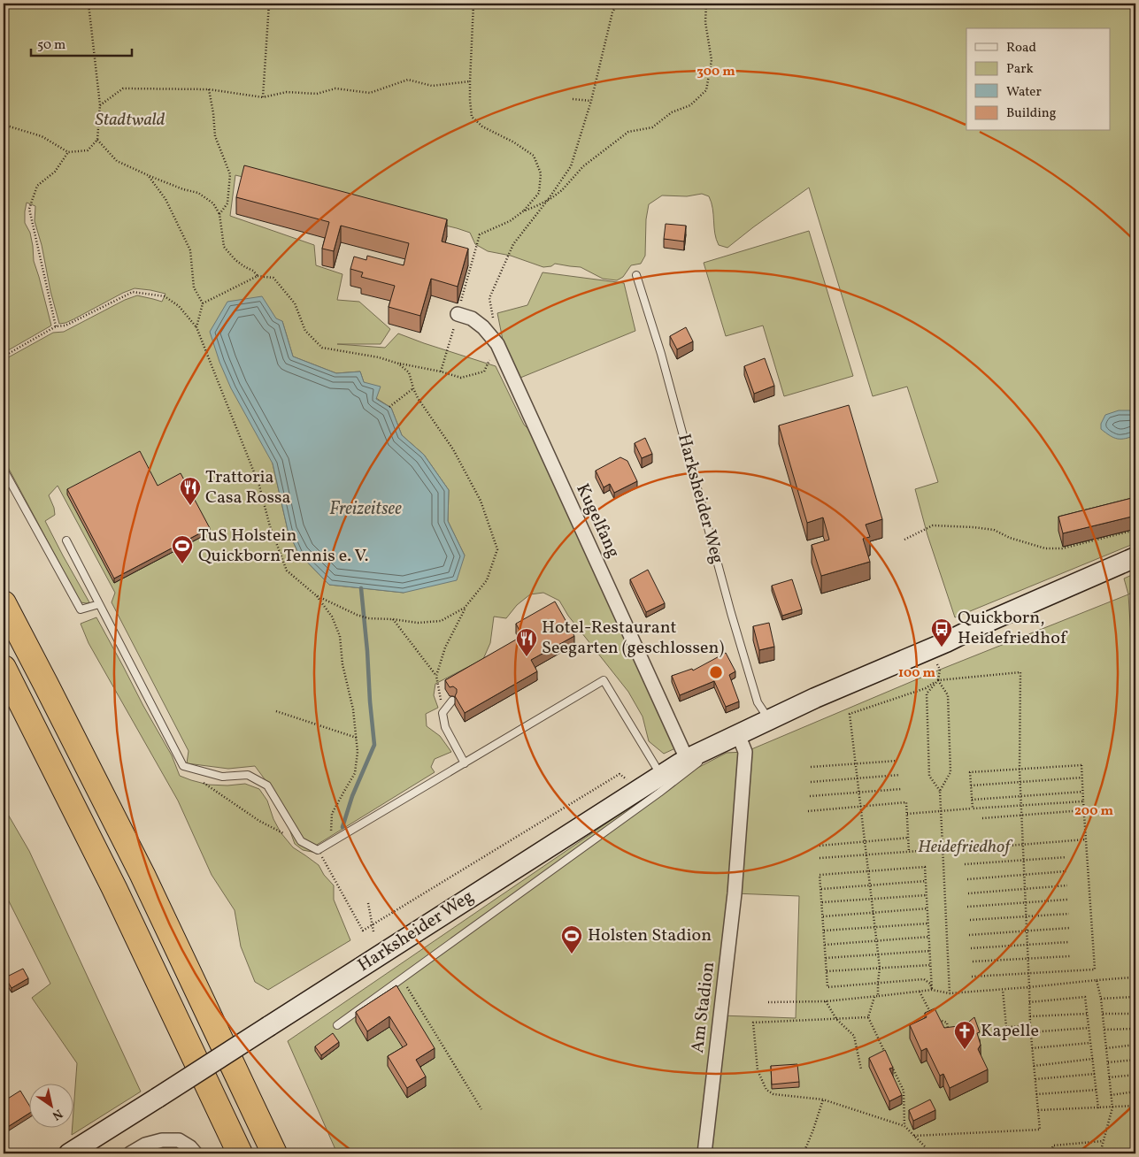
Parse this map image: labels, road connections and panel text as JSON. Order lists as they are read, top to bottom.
{
  "streets": {
    "main road": ["Harksheider Weg"],
    "street": ["Kugelfang", "Am Stadion"]
  },
  "crossings": [
    ["Harksheider Weg", "Kugelfang"],
    ["Harksheider Weg", "Am Stadion"]
  ],
  "water": ["Freizeitsee"],
  "parks": ["Stadtwald", "Heidefriedhof"],
  "places": {
    "restaurant": ["Trattoria Casa Rossa", "Hotel-Restaurant Seegarten (geschlossen)"],
    "sports": ["TuS Holstein Quickborn Tennis e. V.", "Holsten Stadion"],
    "bus stop": ["Quickborn, Heidefriedhof"],
    "church": ["Kapelle"]
  },
  "legend": [
    "Road",
    "Park",
    "Water",
    "Building"
  ],
  "scale_bar": "50 m",
  "north": "bottom right",
  "rings": ["300 m", "100 m", "200 m"]
}
